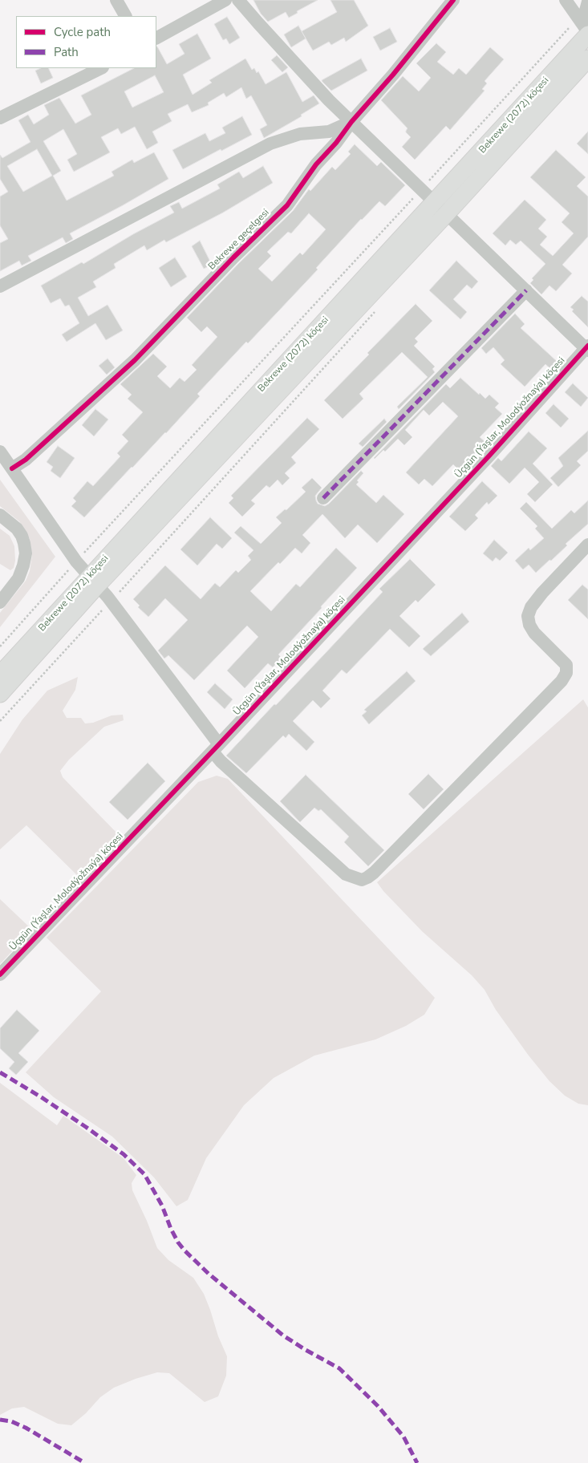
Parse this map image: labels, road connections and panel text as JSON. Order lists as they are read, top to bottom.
{
  "streets": {
    "main road": ["Bekrewe (2072) köçesi"],
    "street": ["Bekrewe geçelgesi", "Üçgün (Ýaşlar, Molodýožnaýa) köçesi"]
  },
  "legend": ["Cycle path", "Path"]
}
